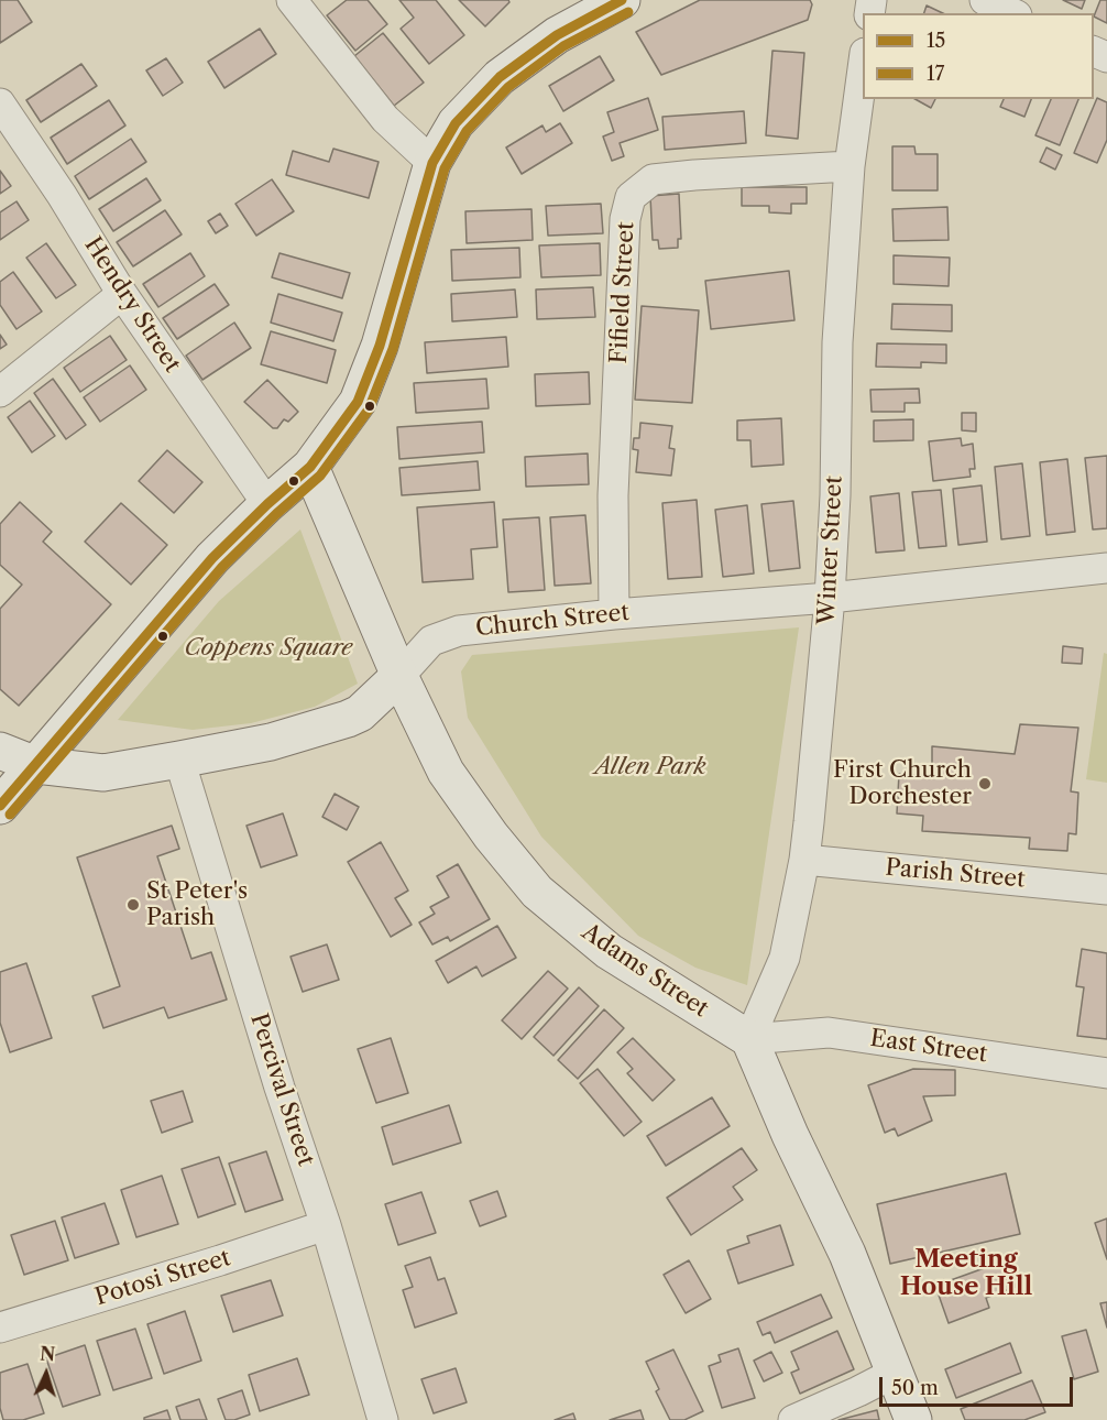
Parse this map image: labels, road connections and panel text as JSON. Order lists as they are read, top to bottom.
{
  "streets": {
    "main road": ["Church Street", "Adams Street"],
    "street": [
      "Fifield Street",
      "Hendry Street",
      "Winter Street",
      "Parish Street",
      "East Street",
      "Percival Street",
      "Potosi Street"
    ]
  },
  "crossings": [
    ["Fifield Street", "Winter Street"],
    ["Fifield Street", "Church Street"],
    ["Winter Street", "Church Street"],
    ["Winter Street", "Parish Street"],
    ["Winter Street", "Adams Street"],
    ["Winter Street", "East Street"],
    ["Church Street", "Adams Street"],
    ["Church Street", "Percival Street"],
    ["Adams Street", "East Street"],
    ["Percival Street", "Potosi Street"]
  ],
  "districts": ["Meeting House Hill"],
  "parks": ["Coppens Square", "Allen Park"],
  "places": ["First Church Dorchester", "St Peter's Parish"],
  "lines": ["transit line 15", "transit line 17"],
  "legend": ["15", "17"],
  "scale_bar": "50 m",
  "north": "top"
}
